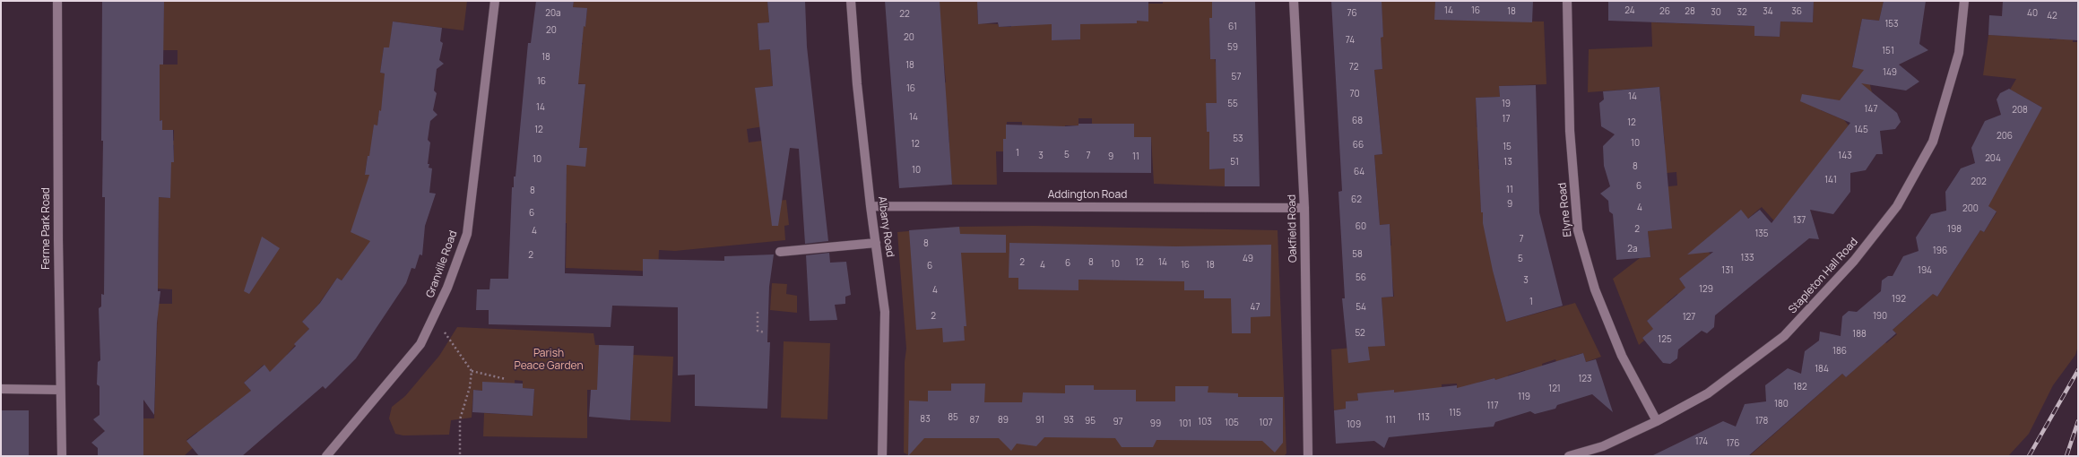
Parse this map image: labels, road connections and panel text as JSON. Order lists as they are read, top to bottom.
{
  "streets": {
    "street": [
      "Addington Road",
      "Elyne Road",
      "Albany Road",
      "Ferme Park Road",
      "Oakfield Road",
      "Granville Road",
      "Stapleton Hall Road"
    ]
  },
  "crossings": [
    ["Addington Road", "Albany Road"],
    ["Addington Road", "Oakfield Road"],
    ["Elyne Road", "Stapleton Hall Road"]
  ],
  "parks": ["Parish Peace Garden"],
  "house_numbers": [
    "14",
    "16",
    "24",
    "18",
    "26",
    "28",
    "34",
    "36",
    "30",
    "32",
    "20a",
    "76",
    "40",
    "22",
    "42",
    "153",
    "61",
    "20",
    "20",
    "74",
    "59",
    "151",
    "18",
    "18",
    "72",
    "149",
    "57",
    "16",
    "16",
    "70",
    "14",
    "55",
    "19",
    "14",
    "147",
    "208",
    "14",
    "17",
    "68",
    "12",
    "12",
    "145",
    "206",
    "53",
    "10",
    "12",
    "66",
    "15",
    "1",
    "5",
    "3",
    "7",
    "143",
    "9",
    "11",
    "204",
    "10",
    "51",
    "13",
    "8",
    "10",
    "64",
    "141",
    "202",
    "6",
    "11",
    "8",
    "62",
    "9",
    "4",
    "200",
    "6",
    "137",
    "60",
    "2",
    "198",
    "4",
    "135",
    "7",
    "8",
    "2a",
    "196",
    "58",
    "2",
    "133",
    "49",
    "5",
    "2",
    "8",
    "12",
    "14",
    "6",
    "10",
    "4",
    "16",
    "18",
    "6",
    "131",
    "194",
    "56",
    "3",
    "129",
    "4",
    "192",
    "1",
    "47",
    "54",
    "2",
    "190",
    "127",
    "52",
    "188",
    "125",
    "186",
    "184",
    "123",
    "182",
    "121",
    "119",
    "180",
    "117",
    "115",
    "85",
    "113",
    "83",
    "87",
    "89",
    "91",
    "93",
    "111",
    "95",
    "178",
    "97",
    "103",
    "105",
    "107",
    "99",
    "101",
    "109",
    "174",
    "176"
  ]
}
